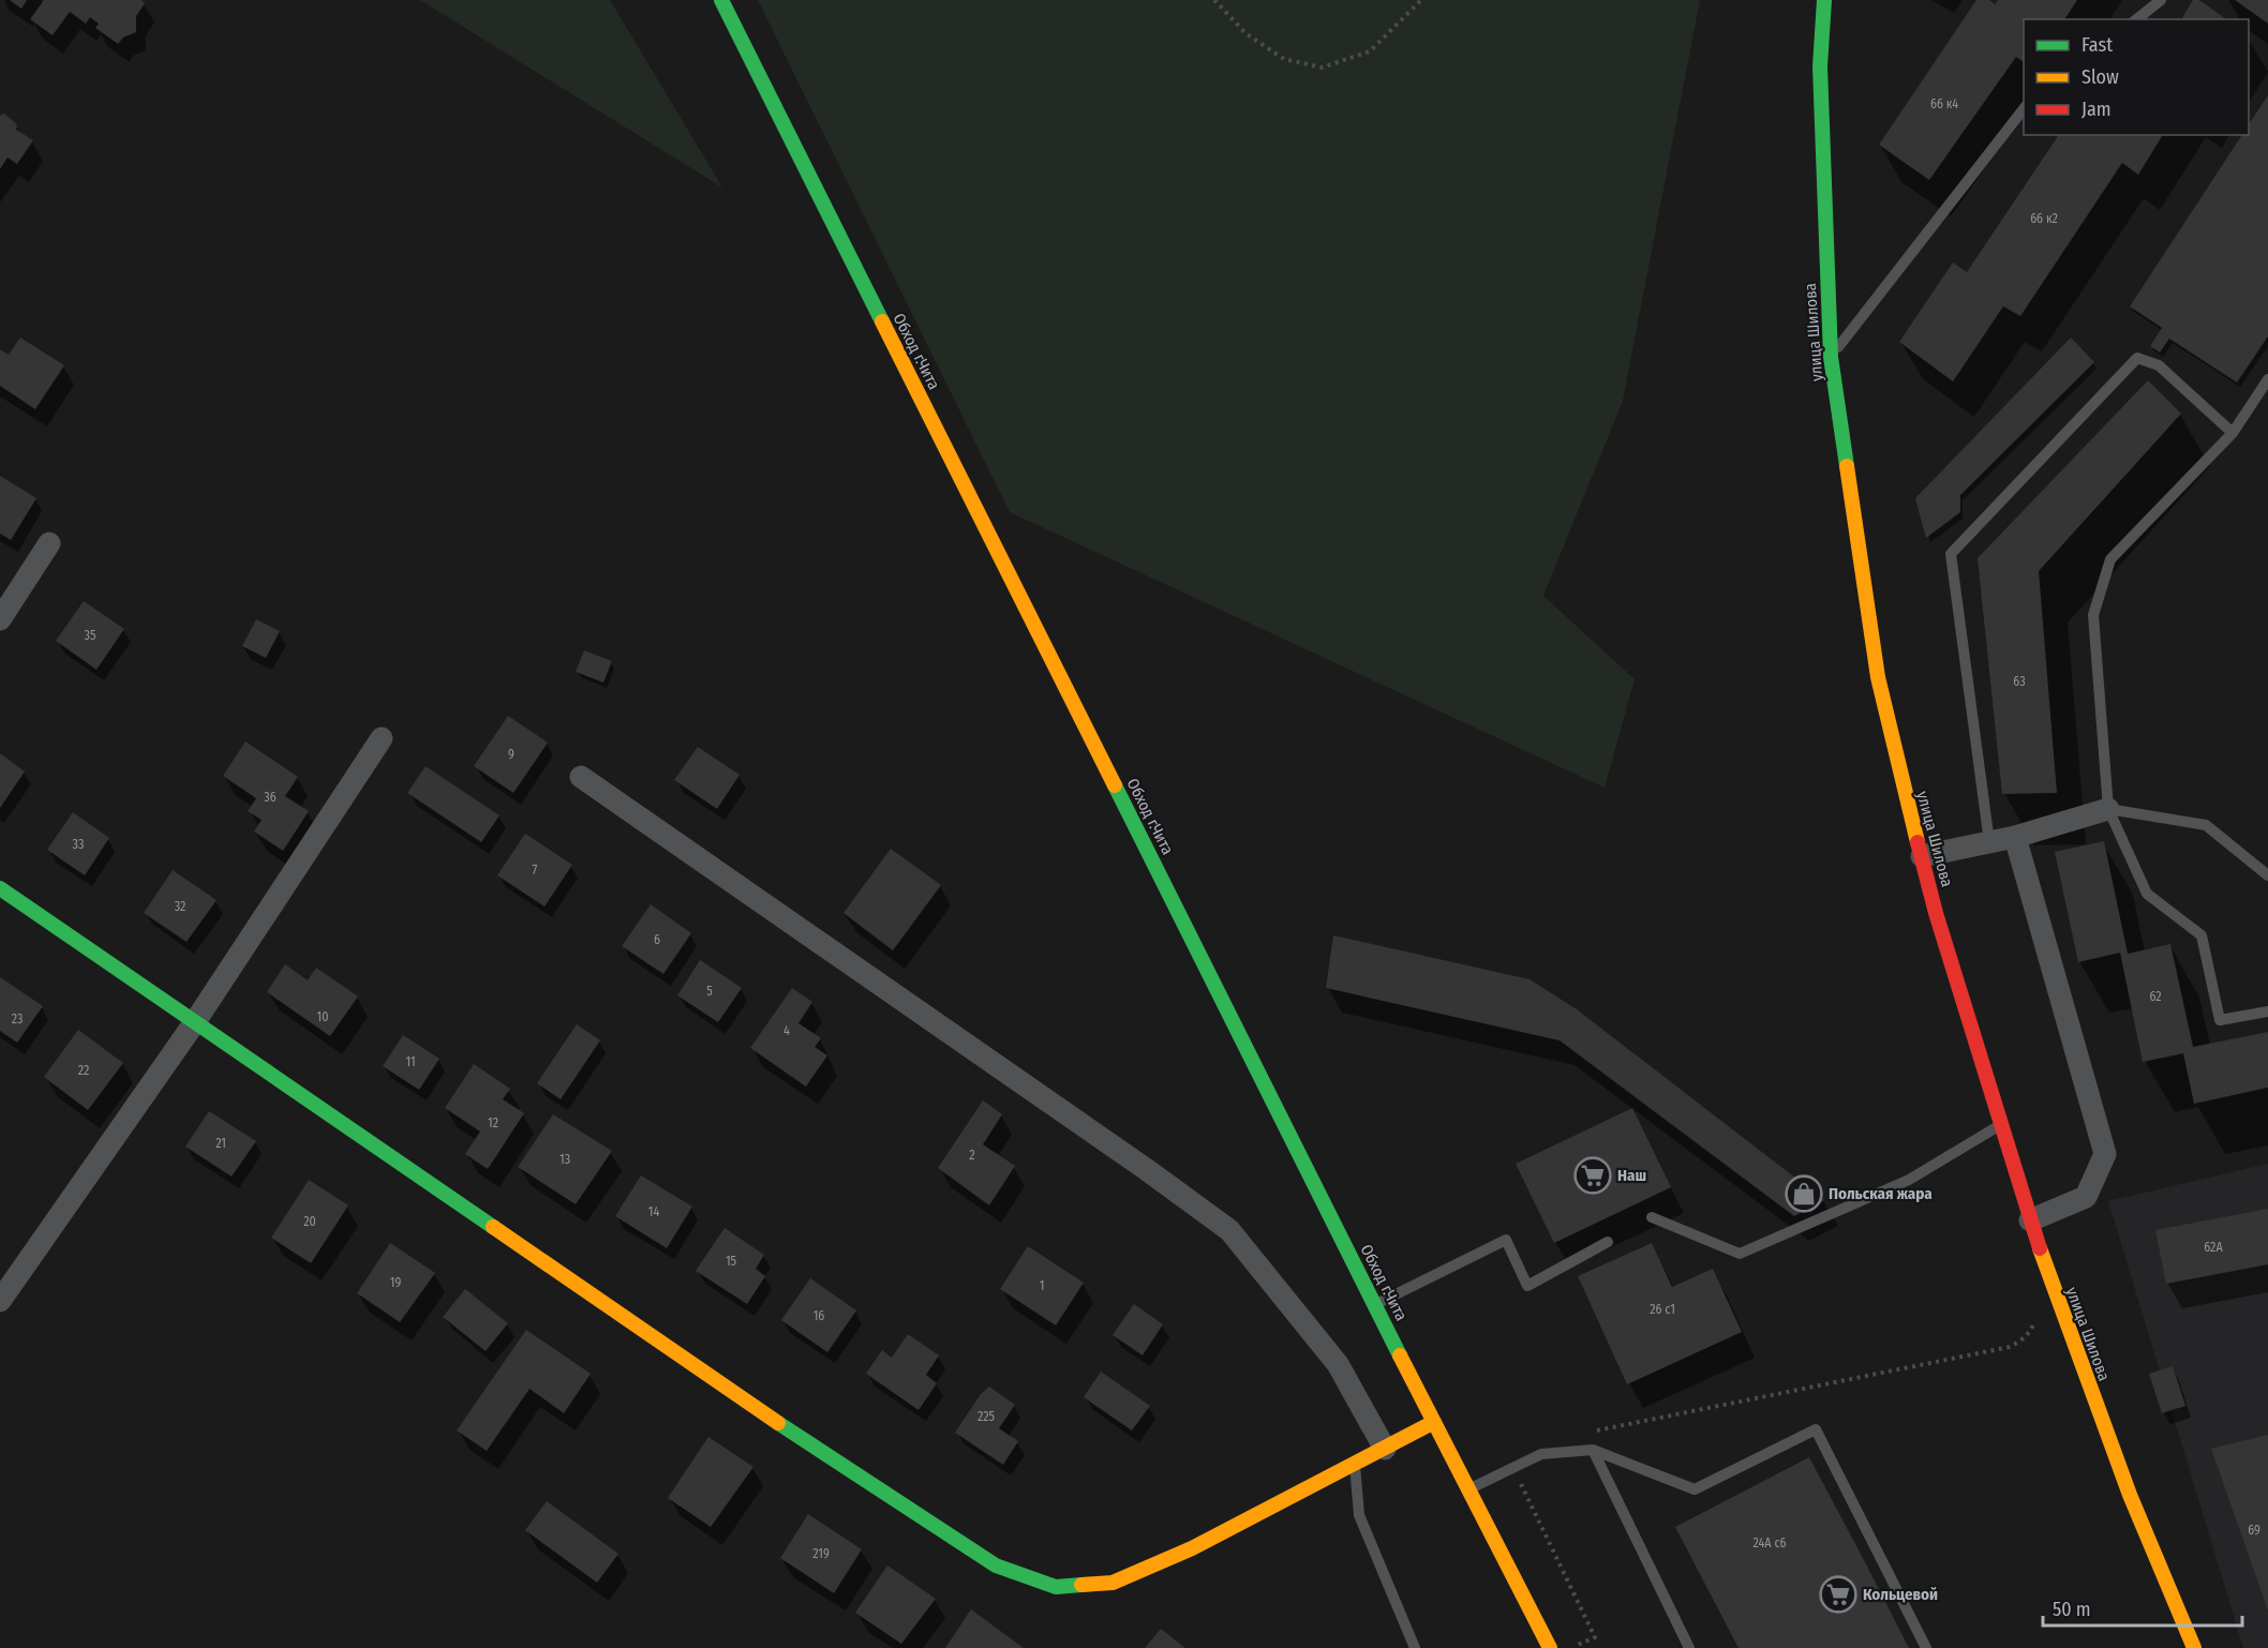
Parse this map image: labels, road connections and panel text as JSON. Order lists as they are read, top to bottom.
{
  "streets": {
    "main road": ["улица Шилова", "Обход г.Чита"]
  },
  "places": {
    "supermarket": ["Наш", "Кольцевой"],
    "shop": ["Польская жара"]
  },
  "house_numbers": [
    "66 к4",
    "66 к2",
    "35",
    "63",
    "9",
    "36",
    "33",
    "7",
    "32",
    "6",
    "5",
    "62",
    "10",
    "23",
    "4",
    "11",
    "22",
    "12",
    "21",
    "2",
    "13",
    "14",
    "20",
    "62А",
    "15",
    "19",
    "1",
    "26 с1",
    "16",
    "225",
    "69",
    "24А с6",
    "219"
  ],
  "legend": ["Fast", "Slow", "Jam"],
  "scale_bar": "50 m"
}
